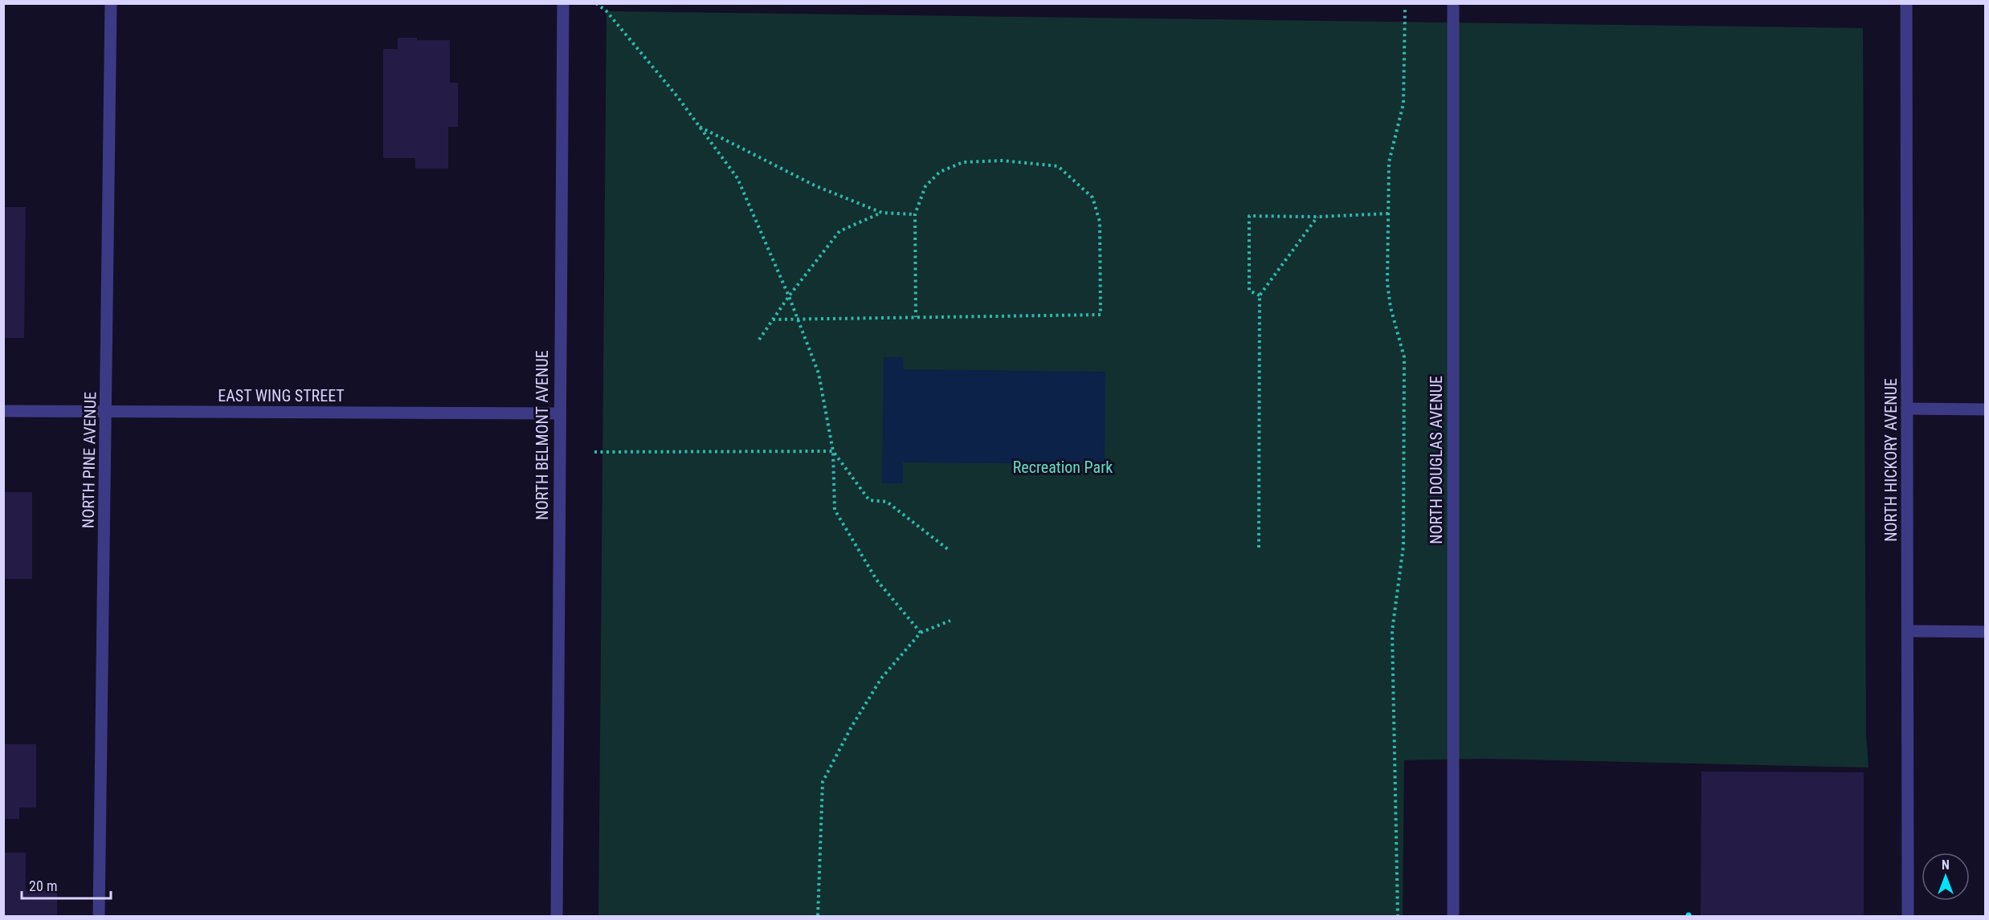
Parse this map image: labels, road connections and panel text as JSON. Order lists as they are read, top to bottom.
{
  "streets": {
    "street": [
      "EAST WING STREET",
      "NORTH BELMONT AVENUE",
      "NORTH PINE AVENUE",
      "NORTH DOUGLAS AVENUE",
      "NORTH HICKORY AVENUE"
    ]
  },
  "crossings": [
    ["EAST WING STREET", "NORTH BELMONT AVENUE"],
    ["EAST WING STREET", "NORTH PINE AVENUE"]
  ],
  "parks": ["Recreation Park"],
  "scale_bar": "20 m",
  "north": "top"
}
